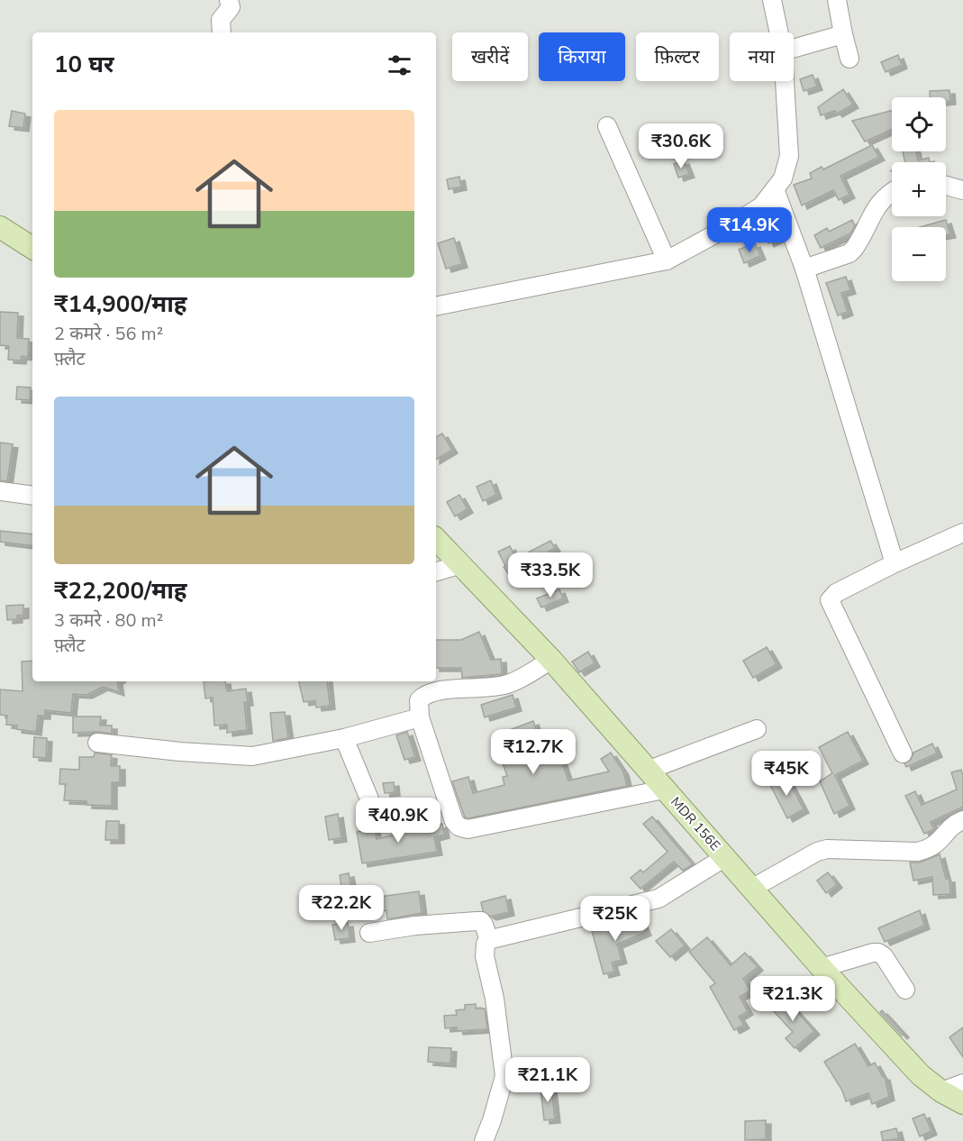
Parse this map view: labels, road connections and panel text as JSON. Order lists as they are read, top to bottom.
{
  "streets": {
    "main road": ["MDR 156E"]
  },
  "page": {
    "chip": [
      "खरीदें",
      "किराया",
      "फ़िल्टर",
      "नया"
    ],
    "heading": "10 घर",
    "map_buttons": ["+", "−"],
    "list": [
      {
        "name": "₹14,900/माह",
        "note": "2 कमरे · 56 m² · फ़्लैट"
      },
      {
        "name": "₹22,200/माह",
        "note": "3 कमरे · 80 m² · फ़्लैट"
      }
    ],
    "price": [
      "₹30.6K",
      "₹14.9K",
      "₹33.5K",
      "₹12.7K",
      "₹45K",
      "₹40.9K",
      "₹22.2K",
      "₹25K",
      "₹21.3K",
      "₹21.1K"
    ]
  }
}
